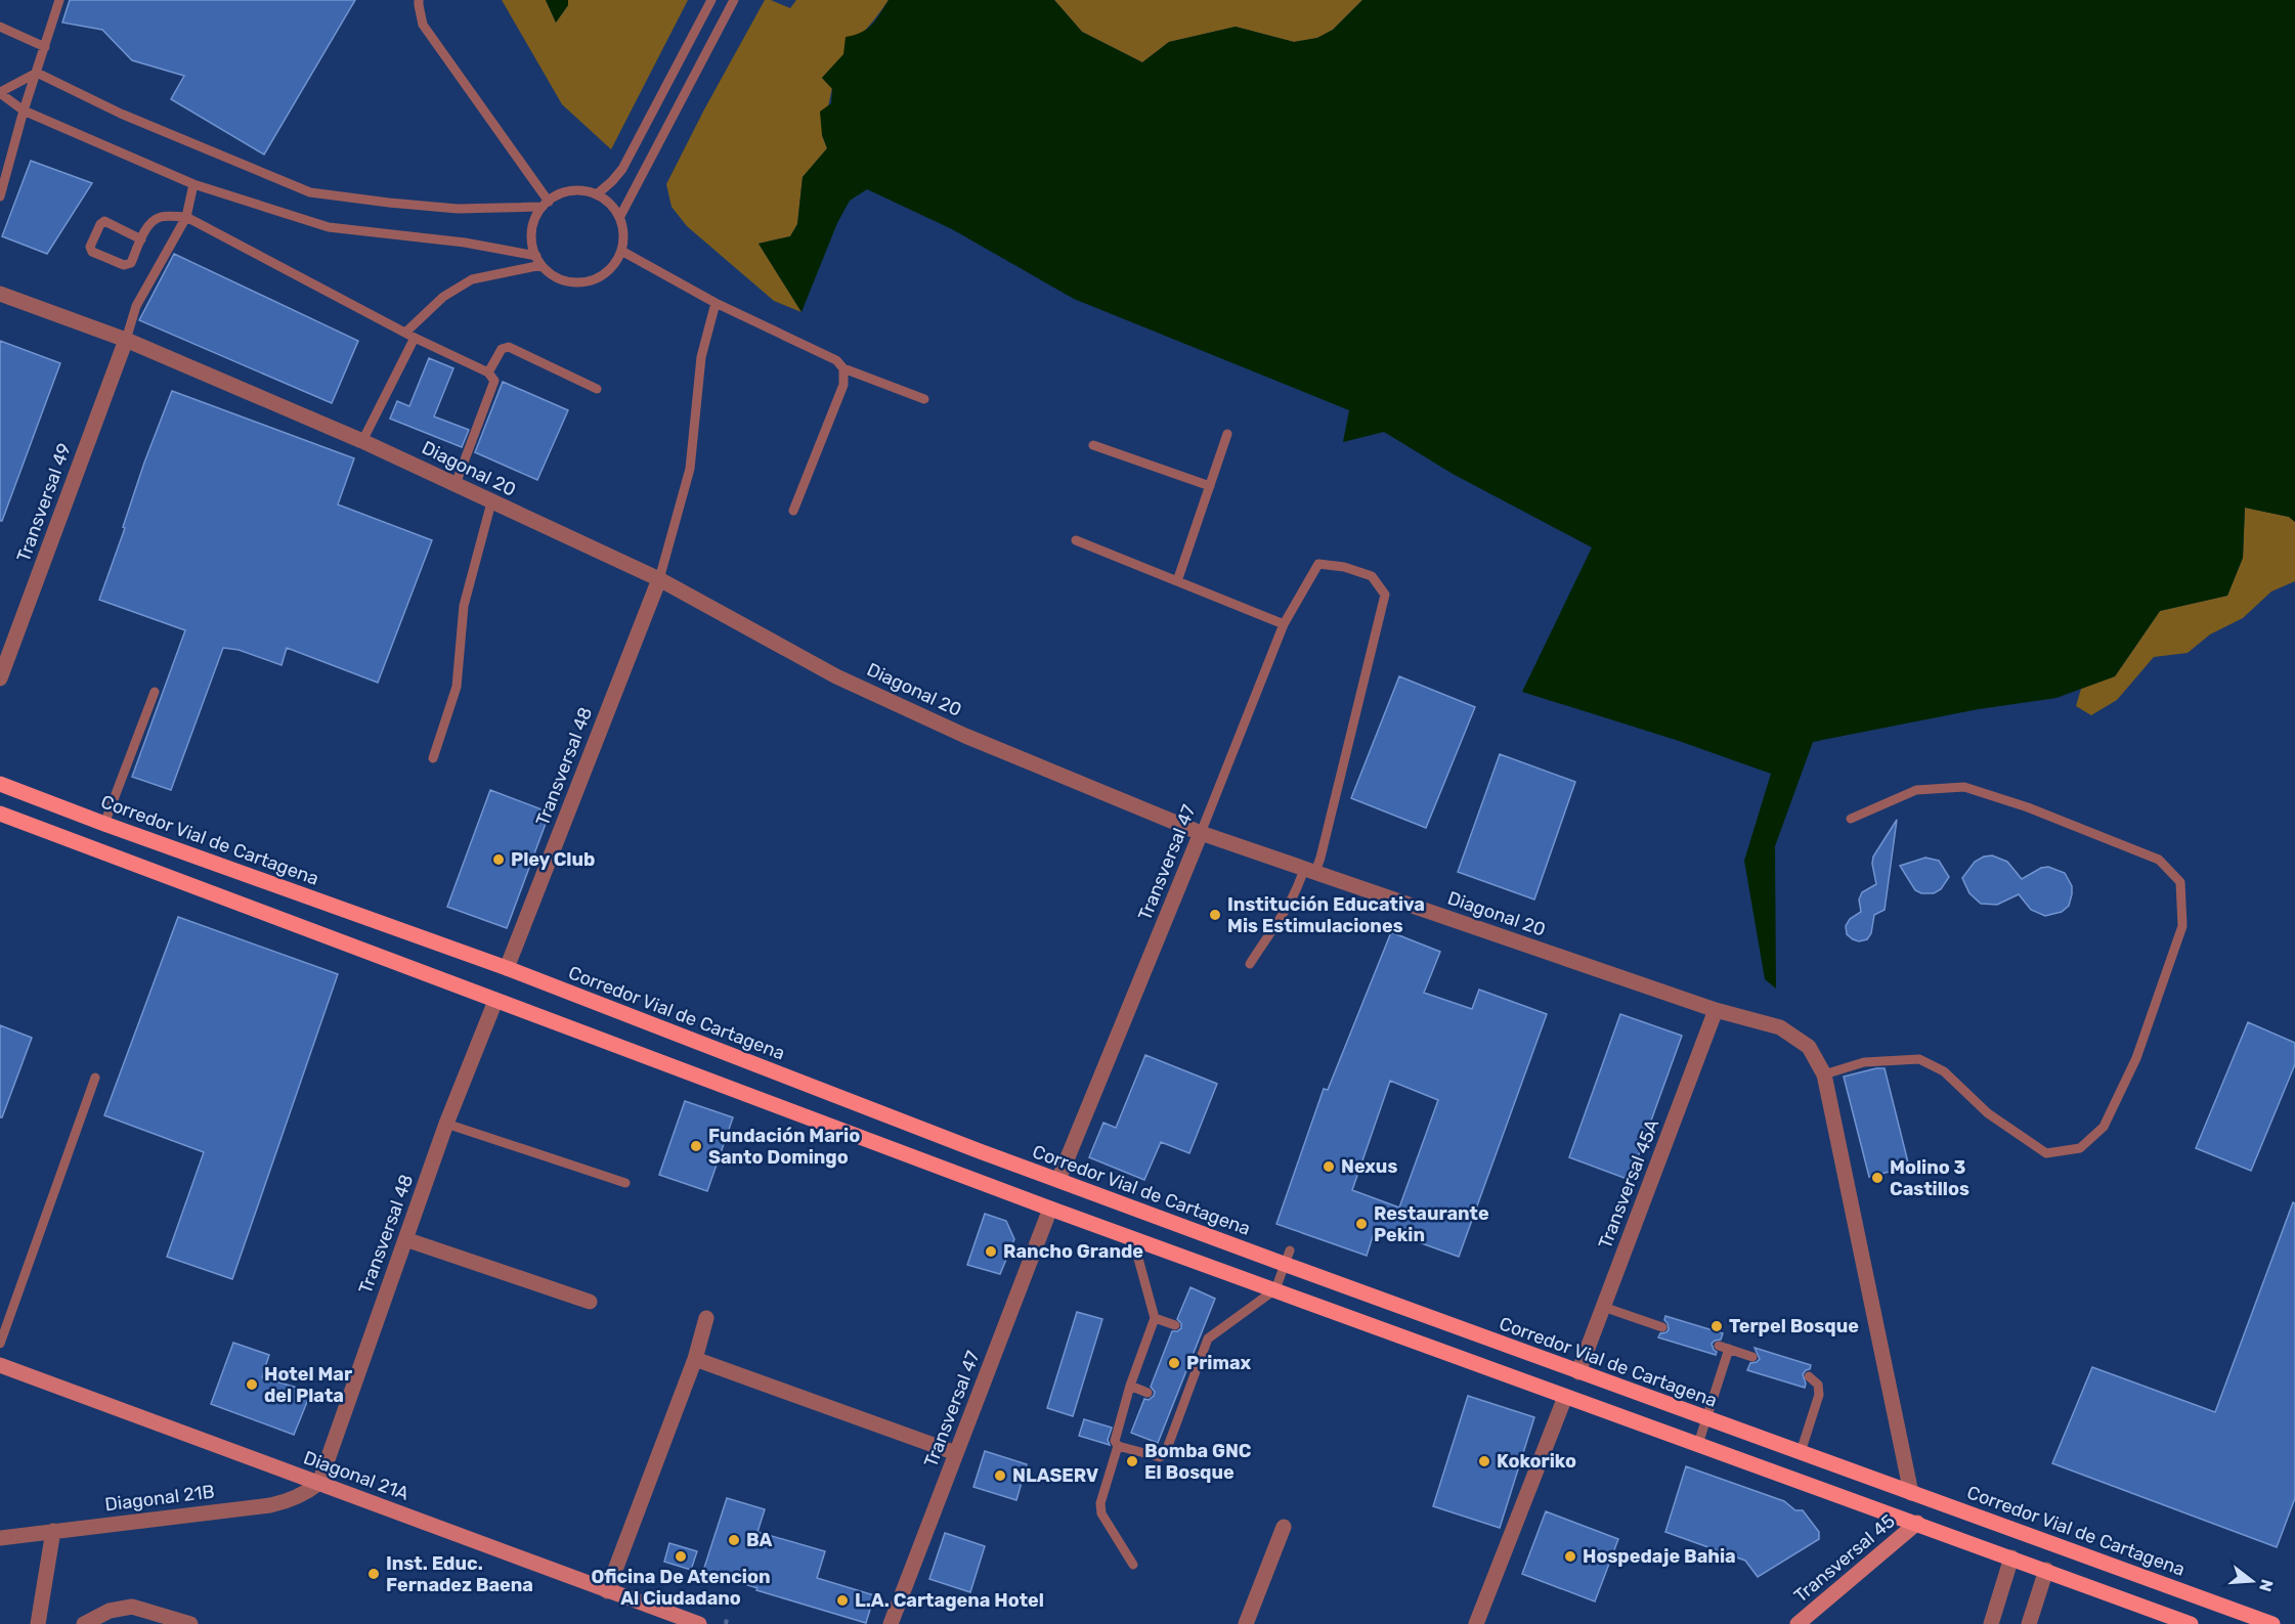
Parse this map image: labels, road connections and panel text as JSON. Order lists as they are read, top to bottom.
{
  "streets": {
    "main road": ["Corredor Vial de Cartagena"],
    "street": [
      "Diagonal 20",
      "Transversal 49",
      "Transversal 48",
      "Transversal 47",
      "Transversal 45A",
      "Diagonal 21A",
      "Diagonal 21B",
      "Transversal 45"
    ]
  },
  "crossings": [
    ["Diagonal 20", "Transversal 49"],
    ["Diagonal 20", "Transversal 48"],
    ["Diagonal 20", "Corredor Vial de Cartagena"],
    ["Diagonal 20", "Transversal 47"],
    ["Diagonal 20", "Transversal 45A"],
    ["Transversal 48", "Corredor Vial de Cartagena"],
    ["Transversal 48", "Diagonal 21A"],
    ["Transversal 48", "Diagonal 21B"],
    ["Corredor Vial de Cartagena", "Transversal 47"],
    ["Corredor Vial de Cartagena", "Transversal 45A"],
    ["Diagonal 21A", "Diagonal 21B"]
  ],
  "places": [
    "Pley Club",
    "Institución Educativa Mis Estimulaciones",
    "Fundación Mario Santo Domingo",
    "Nexus",
    "Molino 3 Castillos",
    "Restaurante Pekin",
    "Rancho Grande",
    "Terpel Bosque",
    "Primax",
    "Hotel Mar del Plata",
    "Bomba GNC El Bosque",
    "Kokoriko",
    "NLASERV",
    "BA",
    "Oficina De Atencion Al Ciudadano",
    "Hospedaje Bahia",
    "Inst. Educ. Fernadez Baena",
    "L.A. Cartagena Hotel"
  ],
  "north": "right"
}
